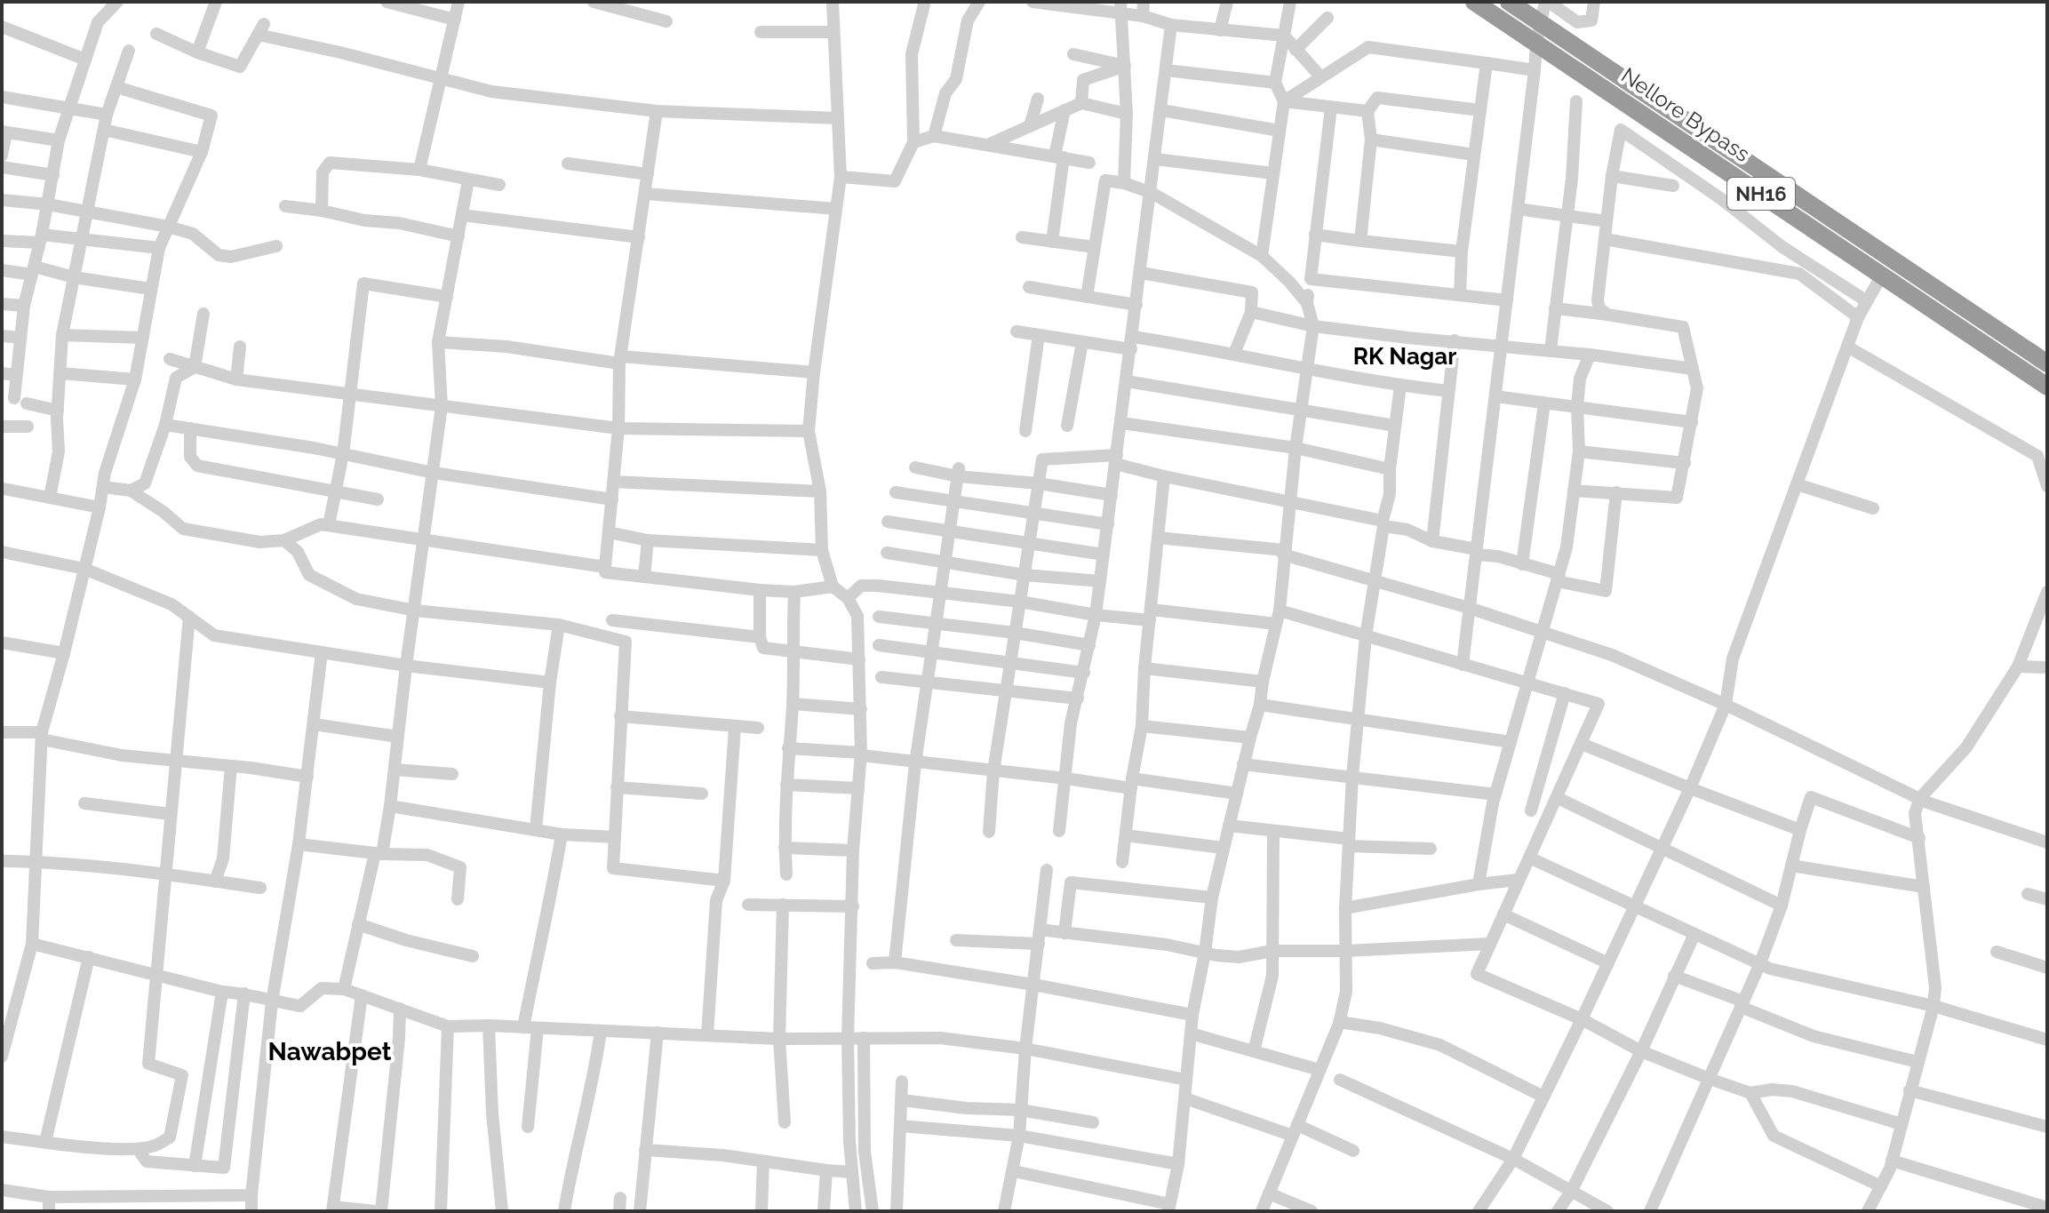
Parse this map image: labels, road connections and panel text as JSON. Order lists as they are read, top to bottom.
{
  "streets": {
    "highway": ["Nellore Bypass", "NH16"]
  },
  "districts": ["RK Nagar", "Nawabpet"]
}
